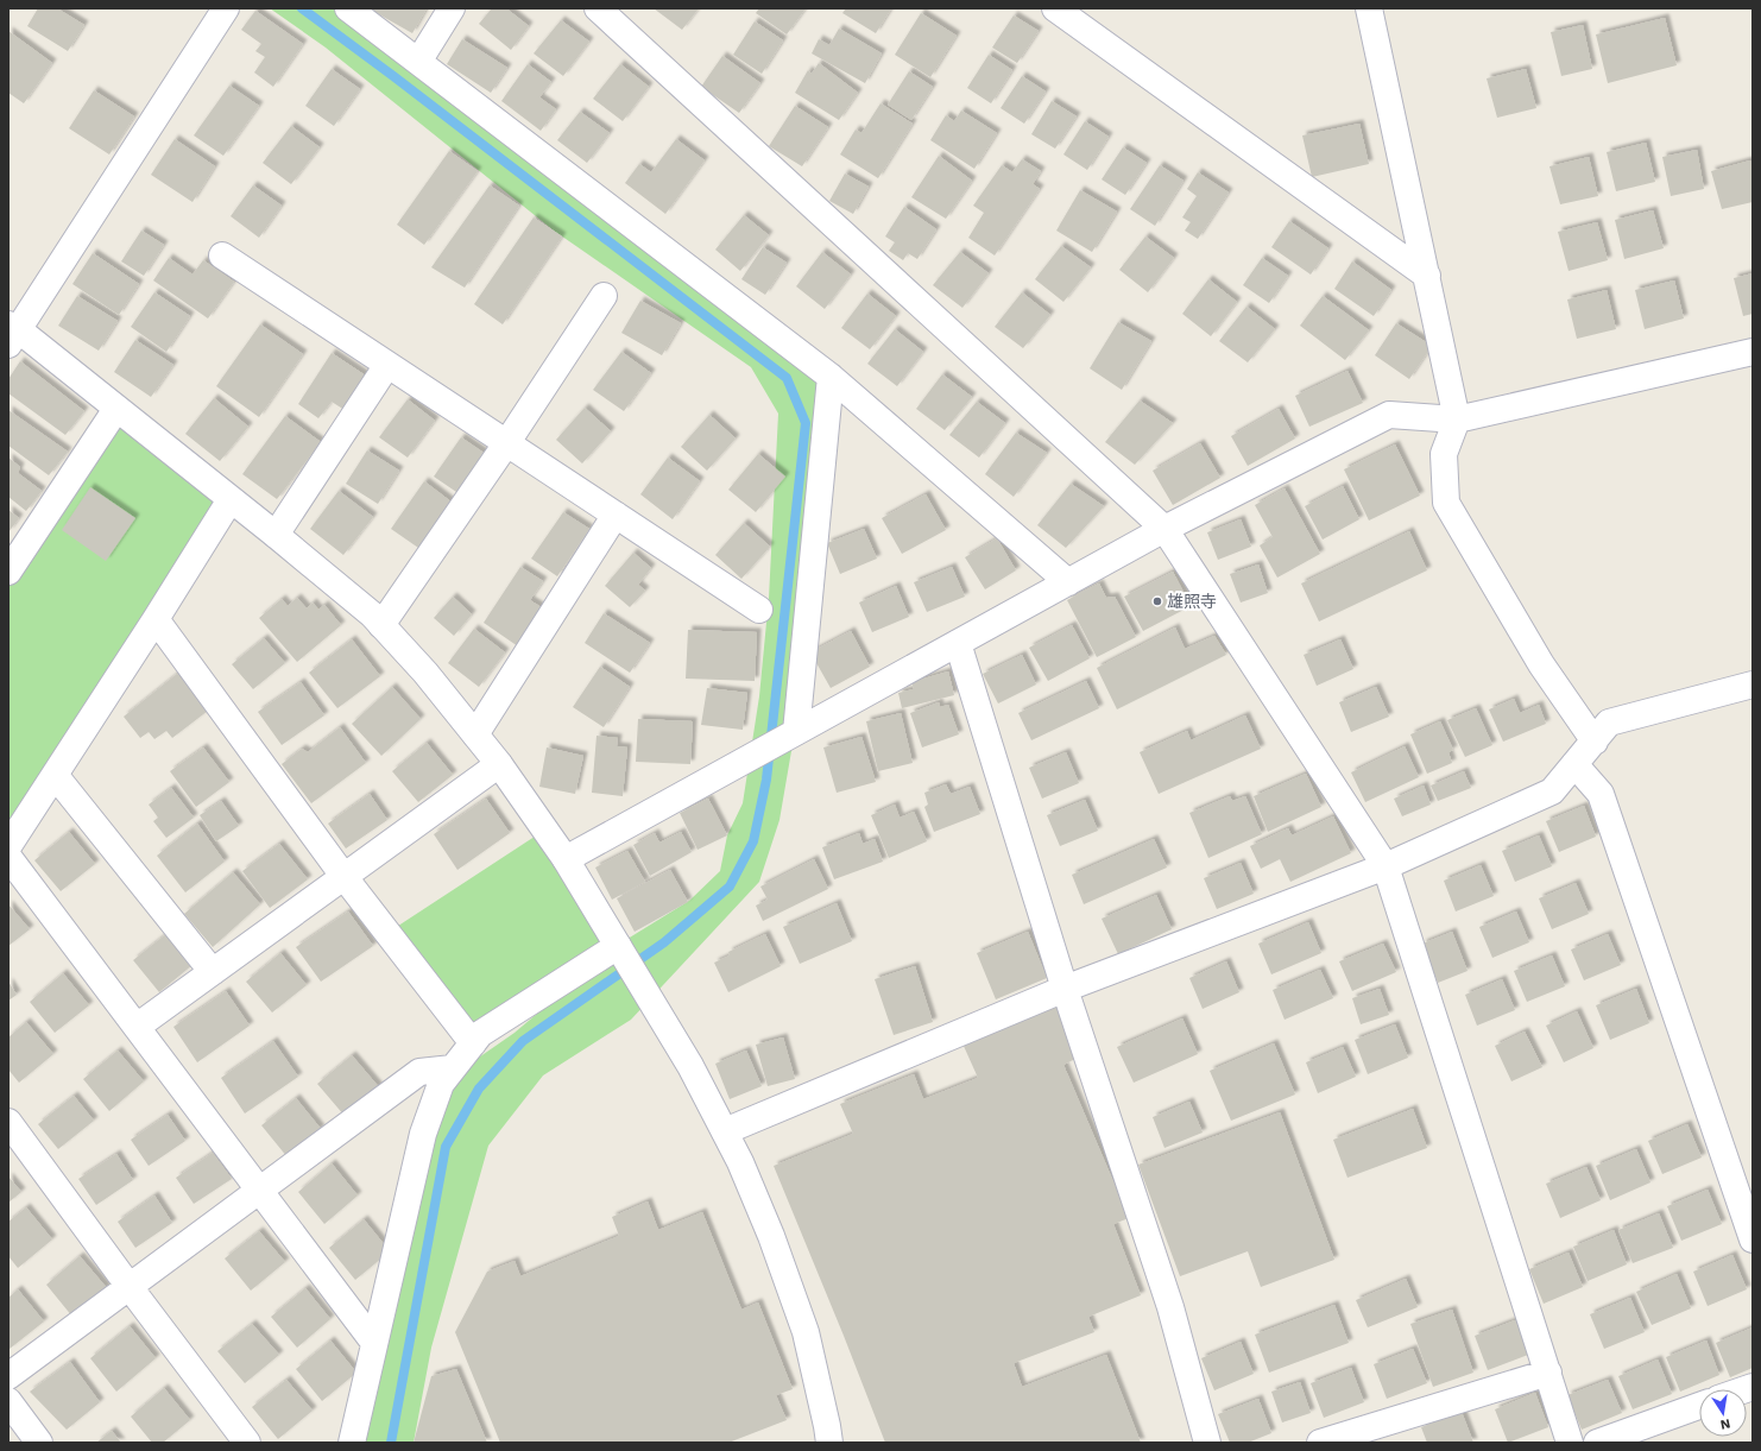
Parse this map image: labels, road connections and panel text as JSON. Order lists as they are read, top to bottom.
{
  "places": ["雄照寺"],
  "north": "bottom"
}
